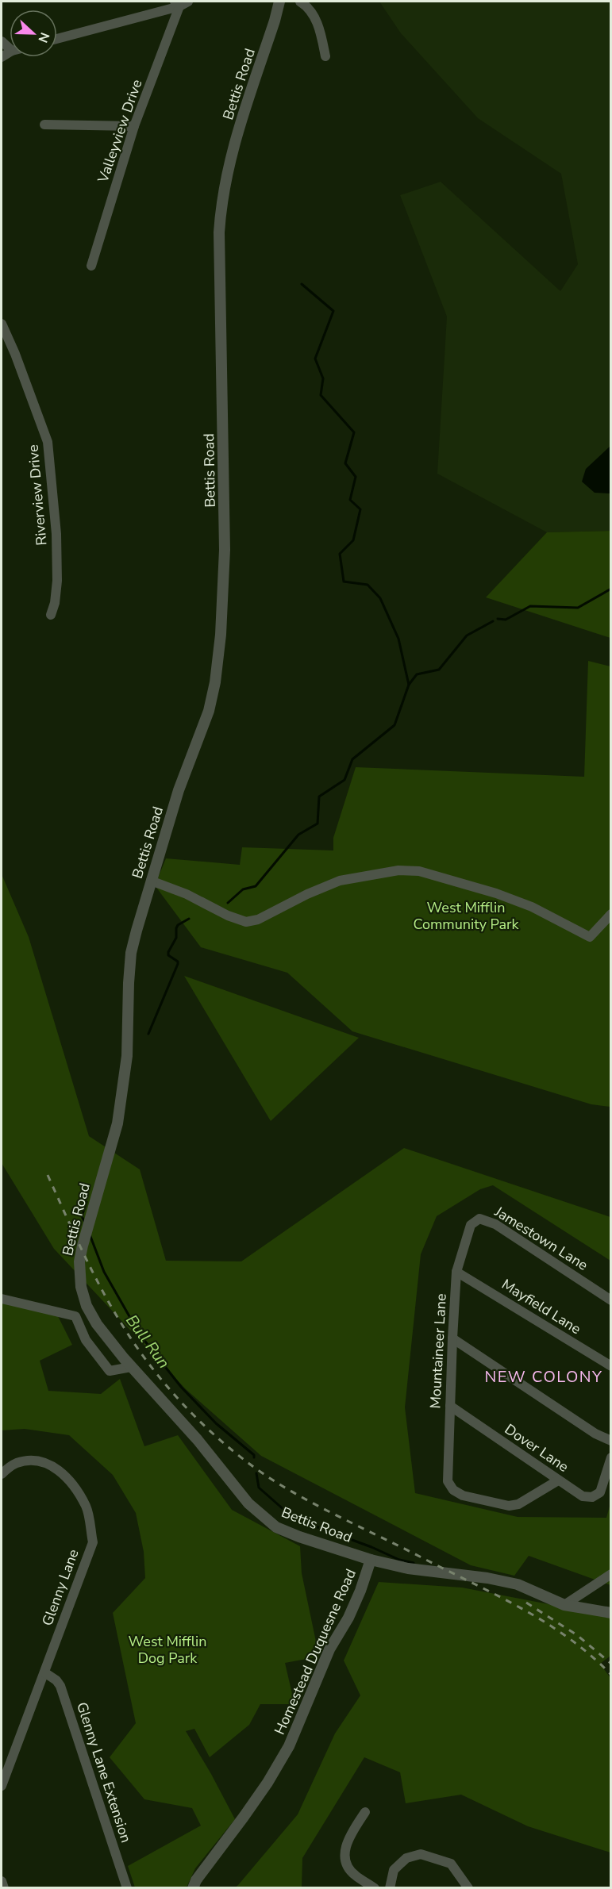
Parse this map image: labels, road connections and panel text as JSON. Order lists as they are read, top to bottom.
{
  "streets": {
    "street": [
      "Bettis Road",
      "Valleyview Drive",
      "Riverview Drive",
      "Jamestown Lane",
      "Mayfield Lane",
      "Mountaineer Lane",
      "Dover Lane",
      "Glenny Lane",
      "Homestead Duquesne Road",
      "Glenny Lane Extension"
    ]
  },
  "crossings": [
    ["Bettis Road", "Homestead Duquesne Road"],
    ["Jamestown Lane", "Mountaineer Lane"],
    ["Mayfield Lane", "Mountaineer Lane"],
    ["Mountaineer Lane", "Dover Lane"],
    ["Glenny Lane", "Glenny Lane Extension"]
  ],
  "districts": ["NEW COLONY"],
  "water": ["Bull Run"],
  "parks": ["West Mifflin Community Park", "West Mifflin Dog Park"],
  "north": "right"
}
